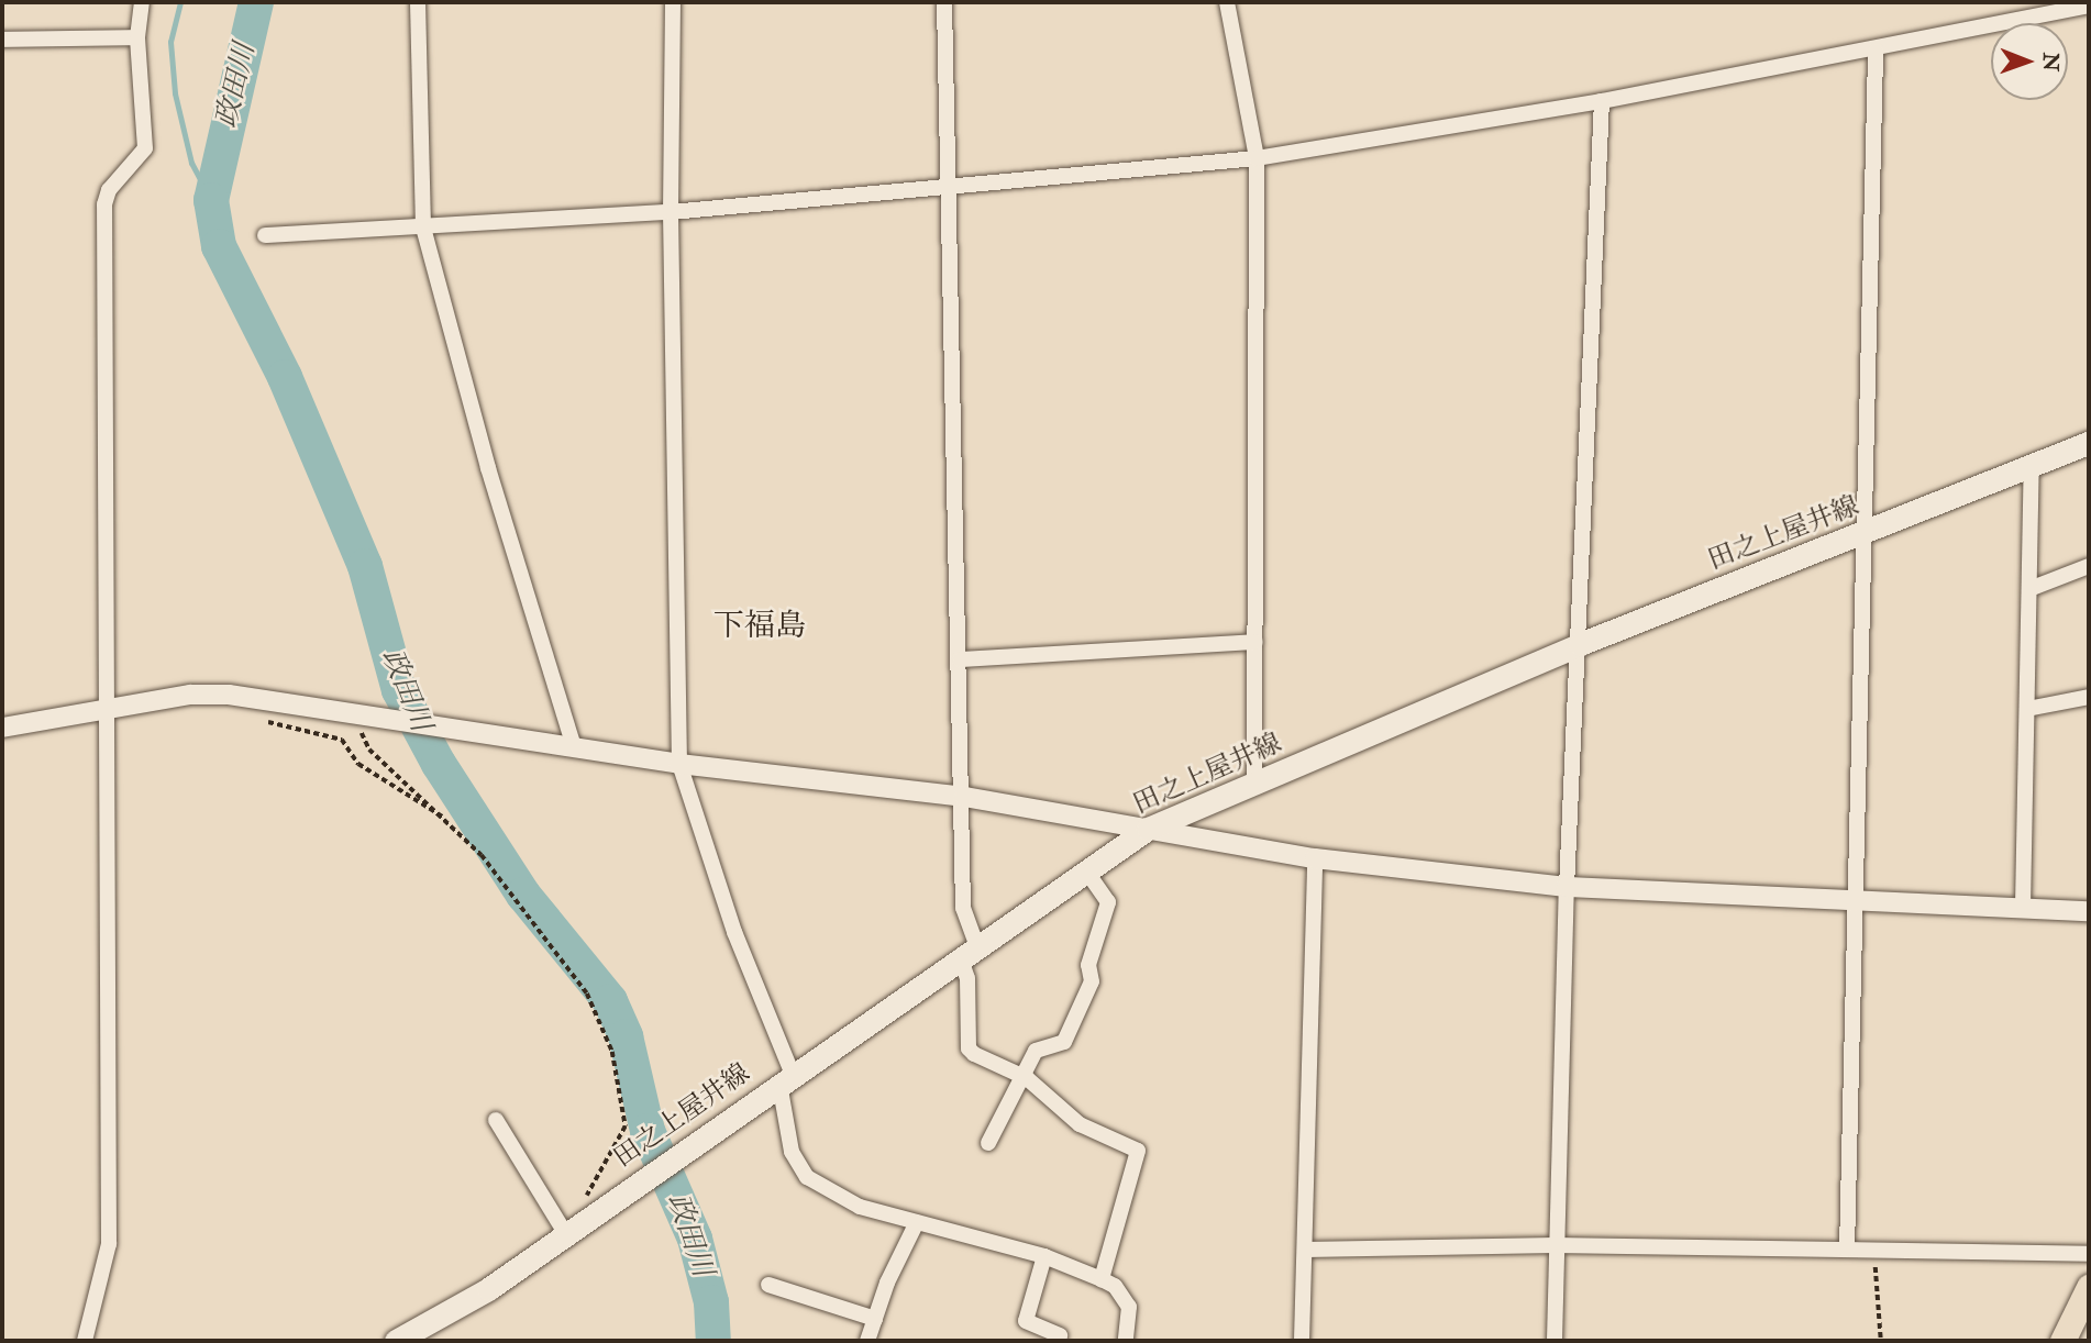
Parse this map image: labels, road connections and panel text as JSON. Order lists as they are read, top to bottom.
{
  "streets": {
    "main road": ["田之上屋井線"]
  },
  "districts": ["下福島"],
  "water": ["政田川"],
  "north": "right"
}
